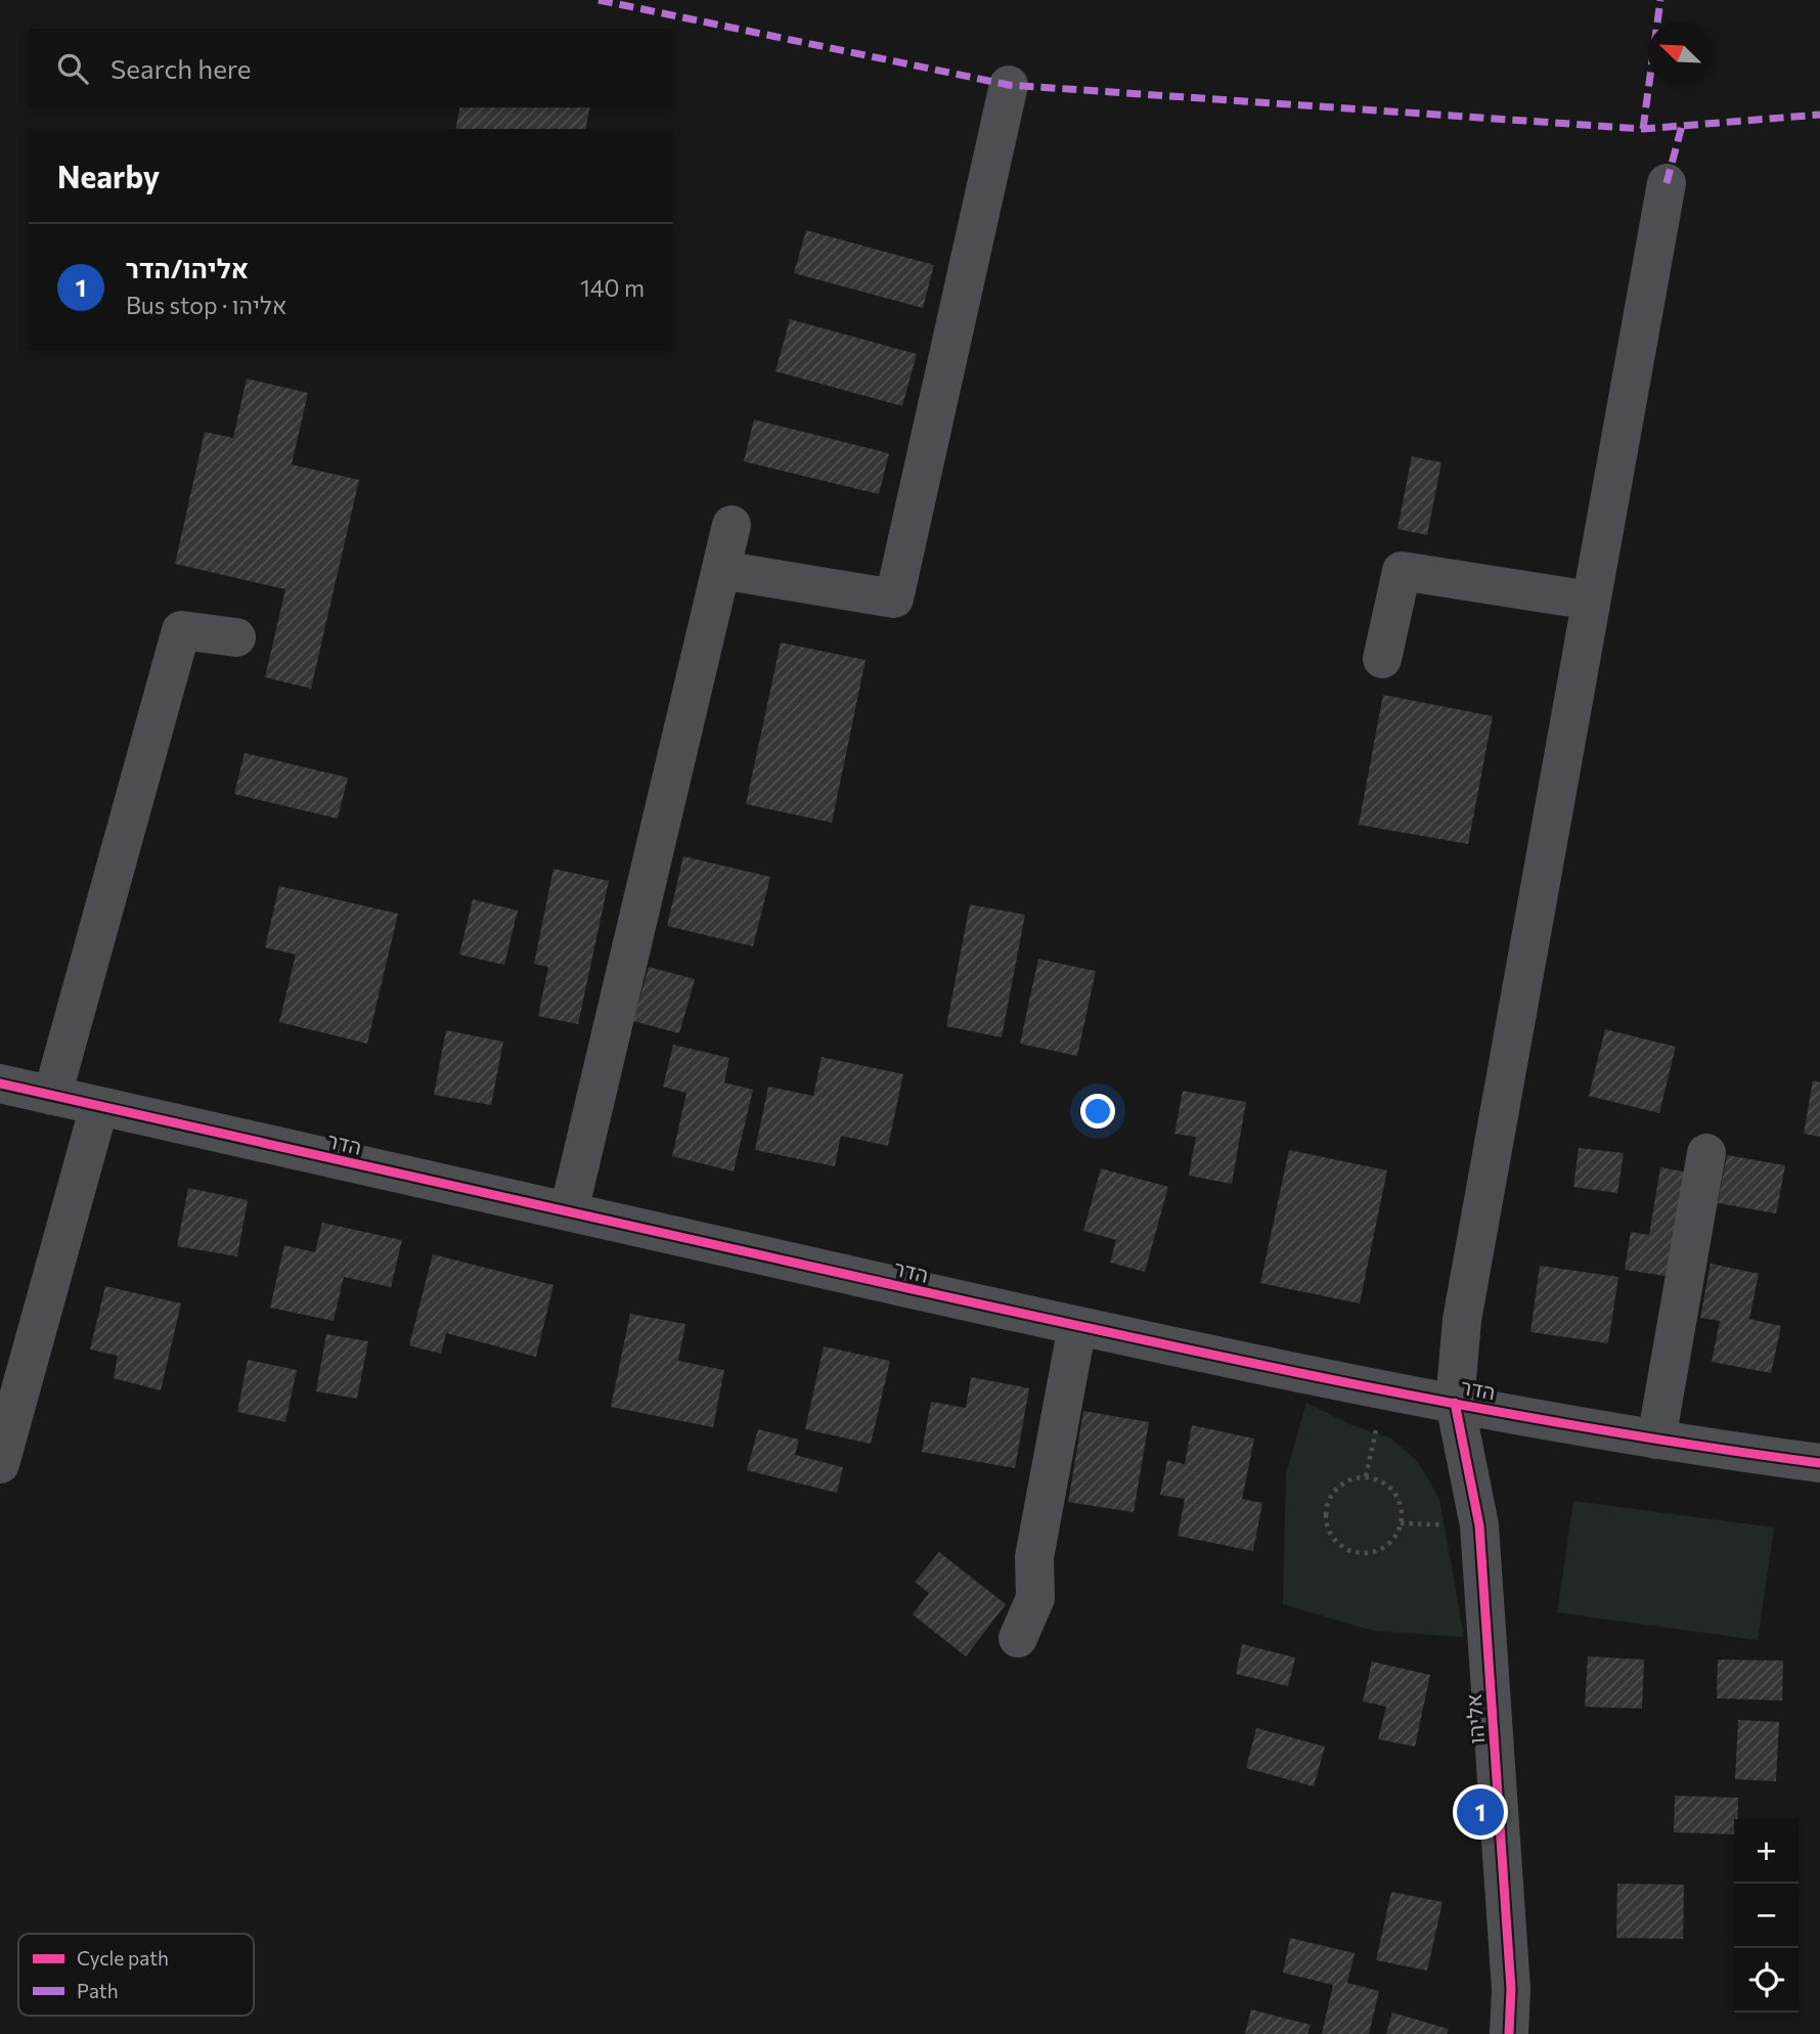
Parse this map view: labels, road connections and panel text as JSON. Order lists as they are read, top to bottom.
{
  "streets": {
    "street": ["הדר", "אליהו"]
  },
  "crossings": [
    ["הדר", "אליהו"]
  ],
  "legend": ["Cycle path", "Path"],
  "north": "top left",
  "page": {
    "search": "Search here",
    "heading": "Nearby",
    "list": [
      {
        "mark": "1",
        "name": "אליהו/הדר",
        "note": "Bus stop · אליהו",
        "value": "140 m"
      }
    ],
    "pins": "1",
    "map_buttons": ["+", "−"]
  }
}
